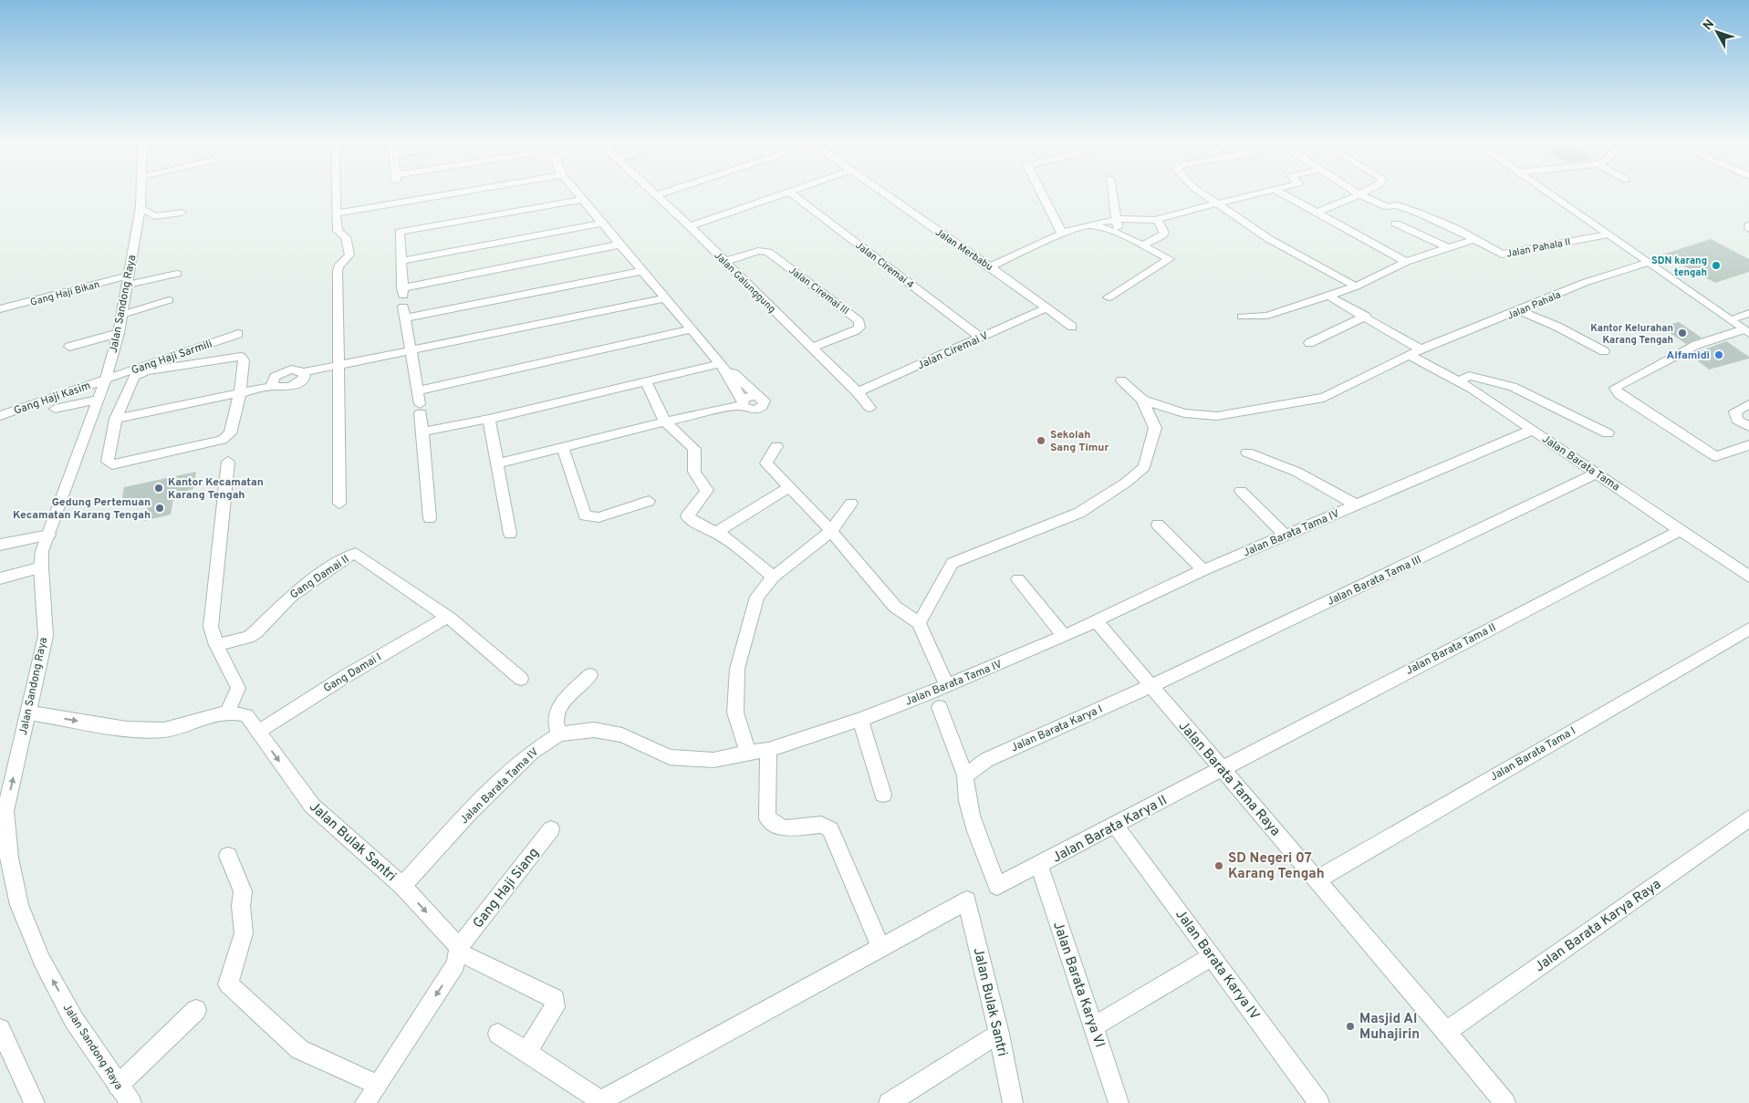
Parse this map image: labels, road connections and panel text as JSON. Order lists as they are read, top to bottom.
{
  "streets": {
    "street": [
      "Jalan Pahala II",
      "Jalan Merbabu",
      "Jalan Ciremai 4",
      "Jalan Galunggung",
      "Jalan Ciremai III",
      "Gang Haji Bikan",
      "Jalan Sandong Raya",
      "Jalan Pahala",
      "Jalan Ciremai V",
      "Gang Haji Sarmili",
      "Gang Haji Kasim",
      "Jalan Barata Tama",
      "Jalan Barata Tama IV",
      "Gang Damai II",
      "Jalan Barata Tama III",
      "Jalan Barata Tama II",
      "Gang Damai I",
      "Jalan Barata Karya I",
      "Jalan Barata Tama I",
      "Jalan Barata Tama Raya",
      "Jalan Barata Karya II",
      "Jalan Bulak Santri",
      "Gang Haji Siang",
      "Jalan Barata Karya Raya",
      "Jalan Barata Karya IV",
      "Jalan Barata Karya VI"
    ]
  },
  "crossings": [
    ["Jalan Merbabu", "Jalan Ciremai V"],
    ["Jalan Ciremai 4", "Jalan Ciremai V"],
    ["Jalan Galunggung", "Jalan Ciremai III"],
    ["Jalan Galunggung", "Jalan Ciremai V"],
    ["Gang Haji Bikan", "Jalan Sandong Raya"],
    ["Jalan Sandong Raya", "Gang Haji Sarmili"],
    ["Jalan Sandong Raya", "Gang Haji Kasim"],
    ["Jalan Pahala", "Jalan Barata Tama"],
    ["Gang Haji Sarmili", "Gang Haji Kasim"],
    ["Jalan Barata Tama", "Jalan Barata Tama IV"],
    ["Jalan Barata Tama", "Jalan Barata Tama III"],
    ["Jalan Barata Tama", "Jalan Barata Tama II"],
    ["Jalan Barata Tama IV", "Jalan Barata Tama Raya"],
    ["Jalan Barata Tama IV", "Jalan Bulak Santri"],
    ["Gang Damai II", "Gang Damai I"],
    ["Jalan Barata Tama III", "Jalan Barata Karya I"],
    ["Jalan Barata Tama III", "Jalan Barata Tama Raya"],
    ["Jalan Barata Tama II", "Jalan Barata Tama Raya"],
    ["Jalan Barata Tama II", "Jalan Barata Karya II"],
    ["Gang Damai I", "Jalan Bulak Santri"],
    ["Jalan Barata Karya I", "Jalan Barata Tama Raya"],
    ["Jalan Barata Karya I", "Jalan Barata Karya II"],
    ["Jalan Barata Tama I", "Jalan Barata Tama Raya"],
    ["Jalan Barata Tama Raya", "Jalan Barata Karya II"],
    ["Jalan Barata Tama Raya", "Jalan Barata Karya Raya"],
    ["Jalan Barata Karya II", "Jalan Barata Karya IV"],
    ["Jalan Barata Karya II", "Jalan Barata Karya VI"],
    ["Jalan Bulak Santri", "Gang Haji Siang"]
  ],
  "one_way": ["Jalan Sandong Raya", "Jalan Bulak Santri"],
  "places": [
    "SDN karang tengah",
    "Kantor Kelurahan Karang Tengah",
    "Alfamidi",
    "Sekolah Sang Timur",
    "Kantor Kecamatan Karang Tengah",
    "Gedung Pertemuan Kecamatan Karang Tengah",
    "SD Negeri 07 Karang Tengah",
    "Masjid Al Muhajirin"
  ],
  "north": "top left"
}
